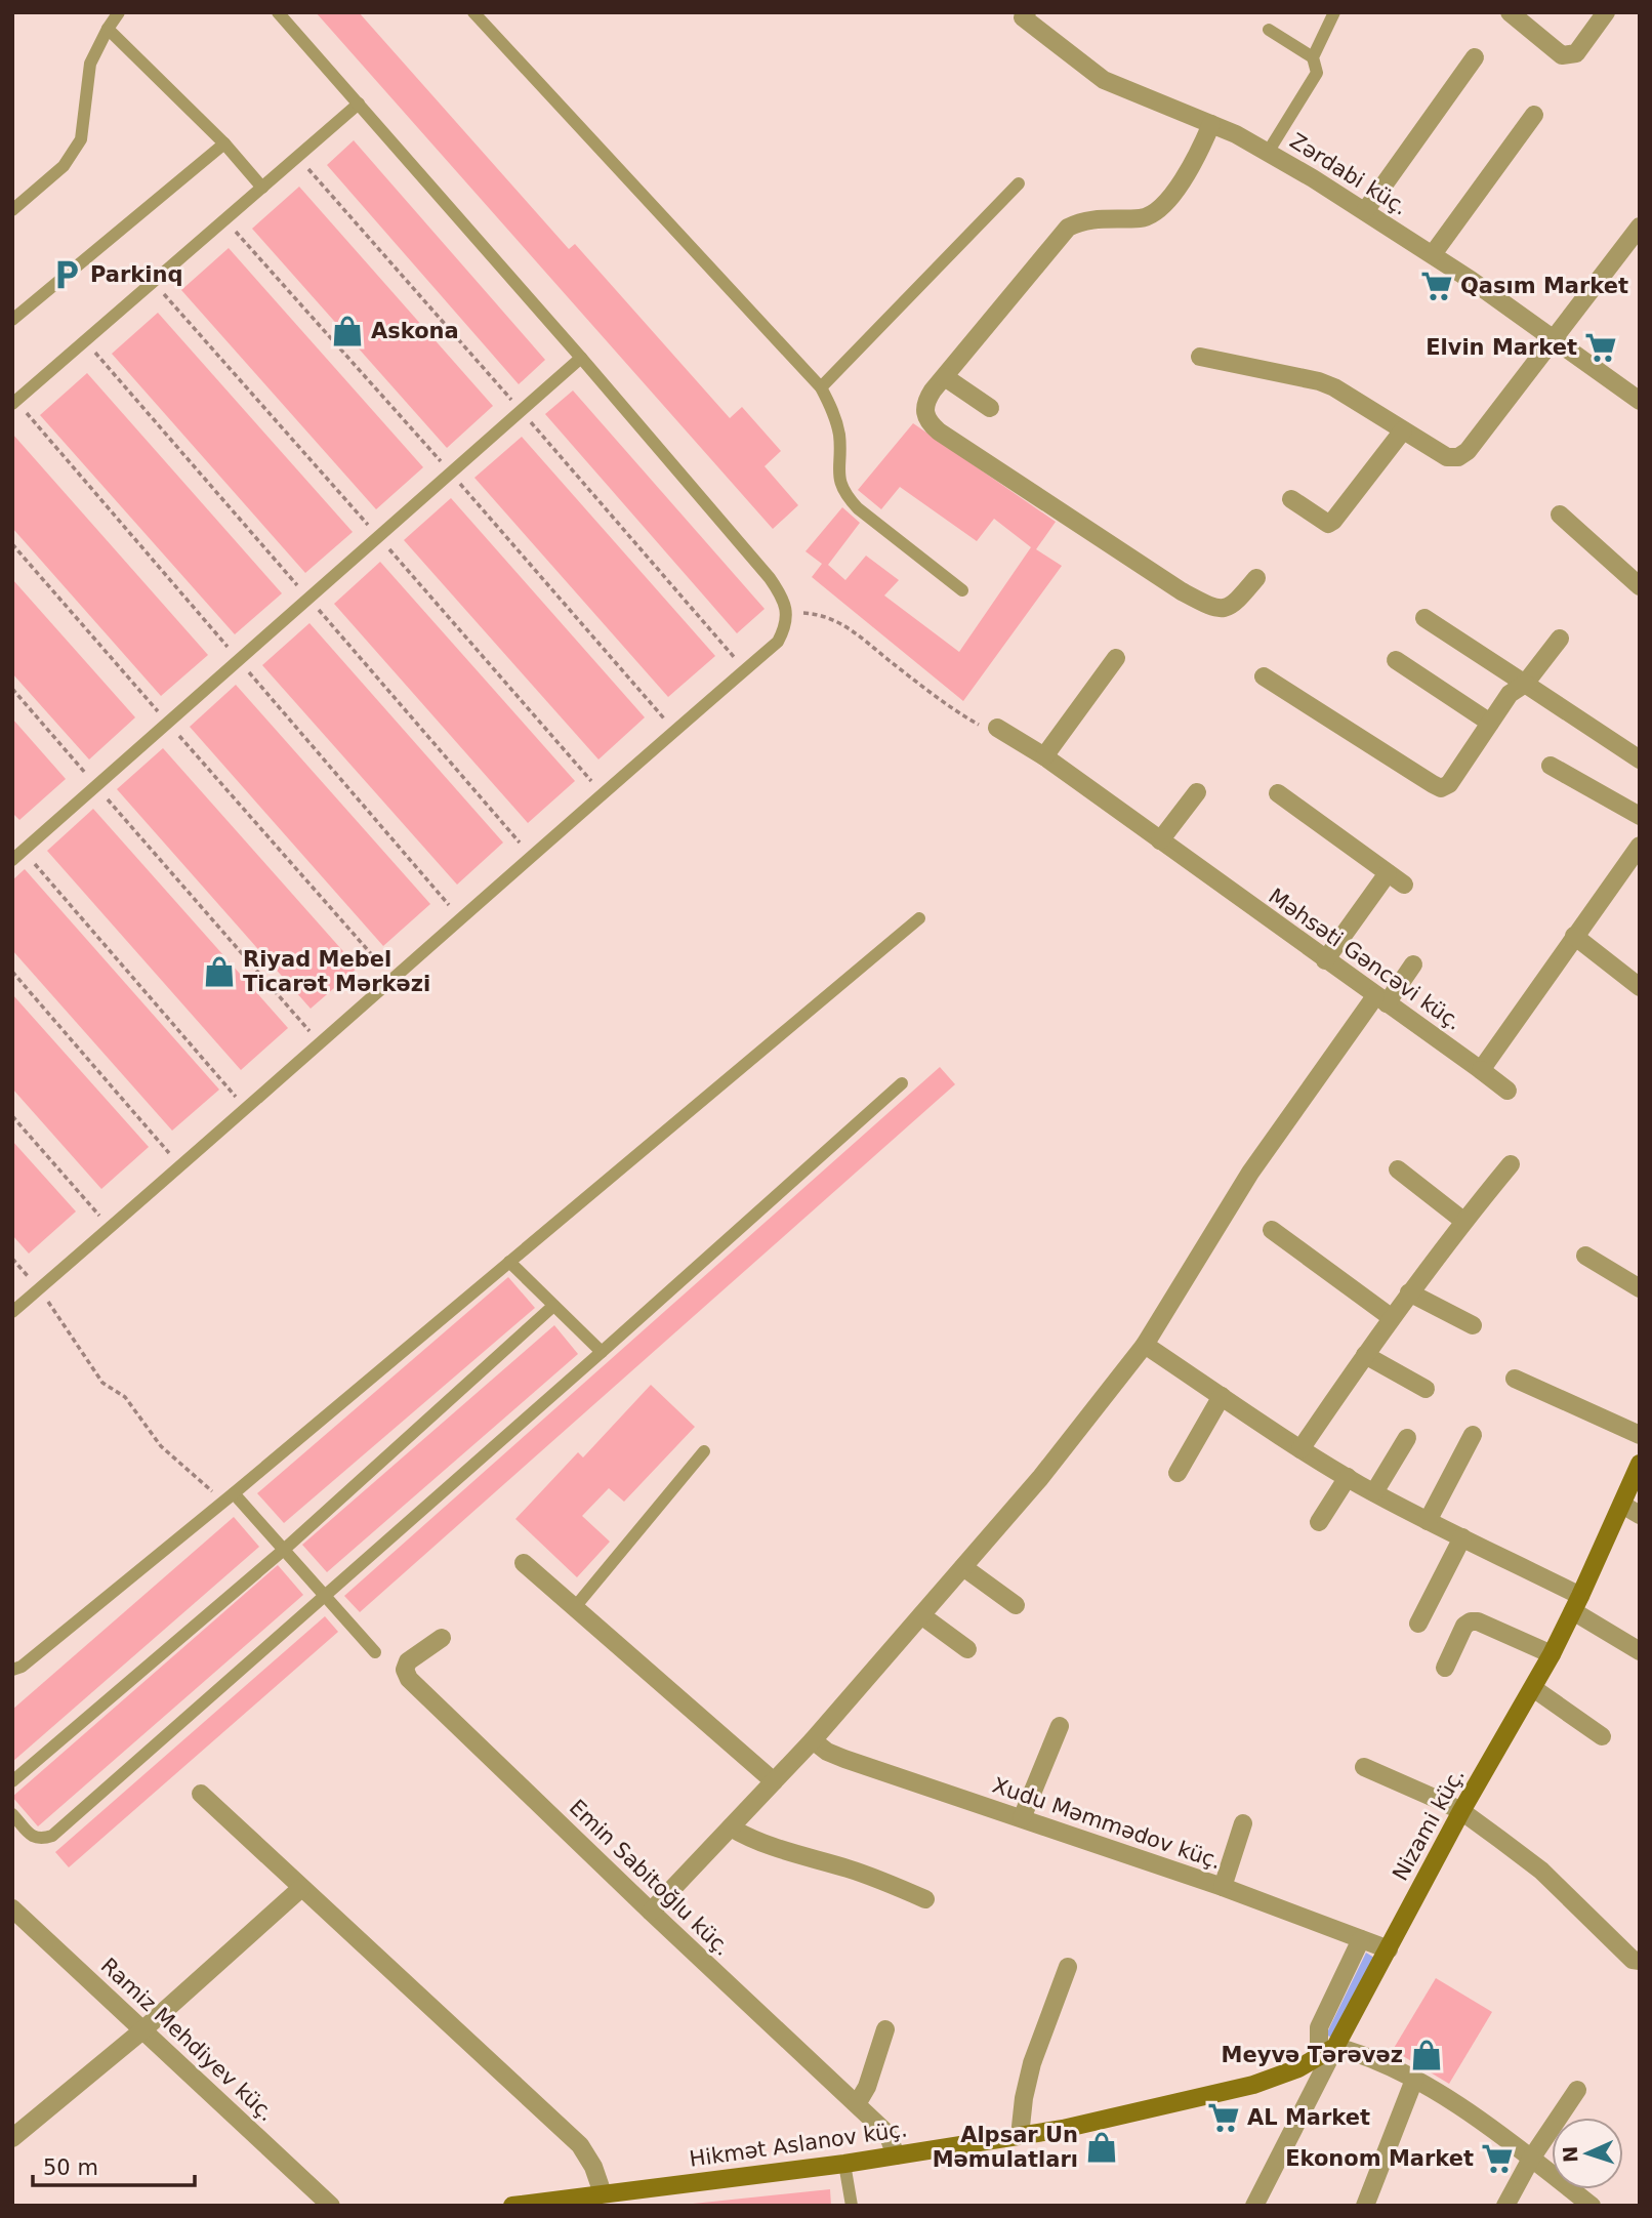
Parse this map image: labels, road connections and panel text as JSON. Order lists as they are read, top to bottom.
{
  "streets": {
    "street": [
      "Zərdabi küç.",
      "Məhsəti Gəncəvi küç.",
      "Xudu Məmmədov küç.",
      "Nizami küç.",
      "Emin Sabitoğlu küç.",
      "Ramiz Mehdiyev küç.",
      "Hikmət Aslanov küç."
    ]
  },
  "crossings": [
    ["Xudu Məmmədov küç.", "Nizami küç."],
    ["Nizami küç.", "Hikmət Aslanov küç."],
    ["Emin Sabitoğlu küç.", "Hikmət Aslanov küç."]
  ],
  "places": {
    "parking": ["Parkinq"],
    "supermarket": [
      "Qasım Market",
      "Elvin Market",
      "AL Market",
      "Ekonom Market"
    ],
    "shop": [
      "Askona",
      "Riyad Mebel Ticarət Mərkəzi",
      "Meyvə Tərəvəz",
      "Alpsar Un Məmulatları"
    ]
  },
  "scale_bar": "50 m",
  "north": "left"
}
